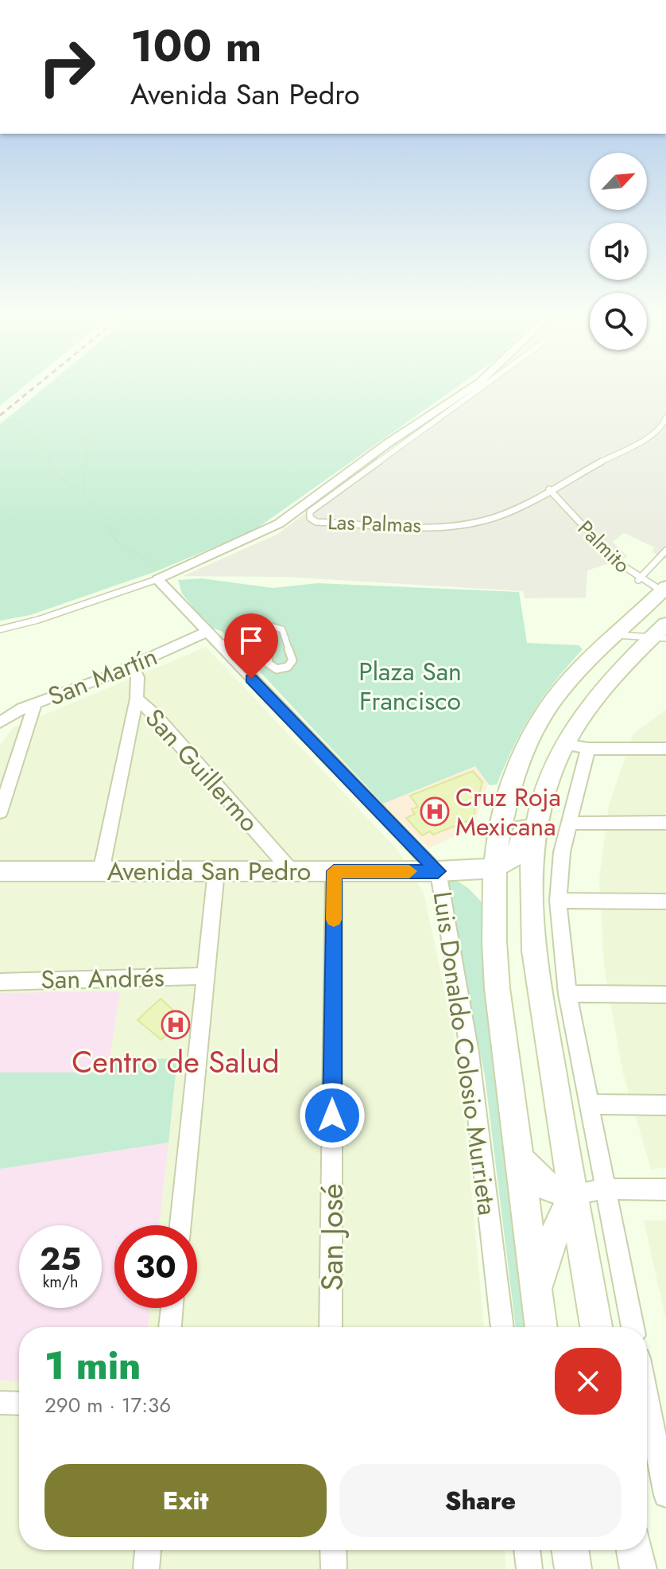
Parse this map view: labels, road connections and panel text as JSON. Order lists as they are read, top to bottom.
{
  "streets": {
    "main road": ["Avenida San Pedro"],
    "street": [
      "San Martín",
      "San Guillermo",
      "San Andrés",
      "Luis Donaldo Colosio Murrieta",
      "San José"
    ],
    "lane": ["Las Palmas", "Palmito"]
  },
  "crossings": [
    ["Las Palmas", "Palmito"],
    ["San Martín", "Luis Donaldo Colosio Murrieta"],
    ["San Guillermo", "Avenida San Pedro"],
    ["Avenida San Pedro", "Luis Donaldo Colosio Murrieta"],
    ["Avenida San Pedro", "San José"]
  ],
  "parks": ["Plaza San Francisco"],
  "places": {
    "hospital": ["Cruz Roja Mexicana", "Centro de Salud"]
  },
  "north": "top right",
  "page": {
    "turn": ["100 m", "Avenida San Pedro"],
    "speed": "25 km/h",
    "limit": "30",
    "heading": ["1 min", "290 m · 17:36"],
    "buttons": ["Exit", "Share"]
  }
}
